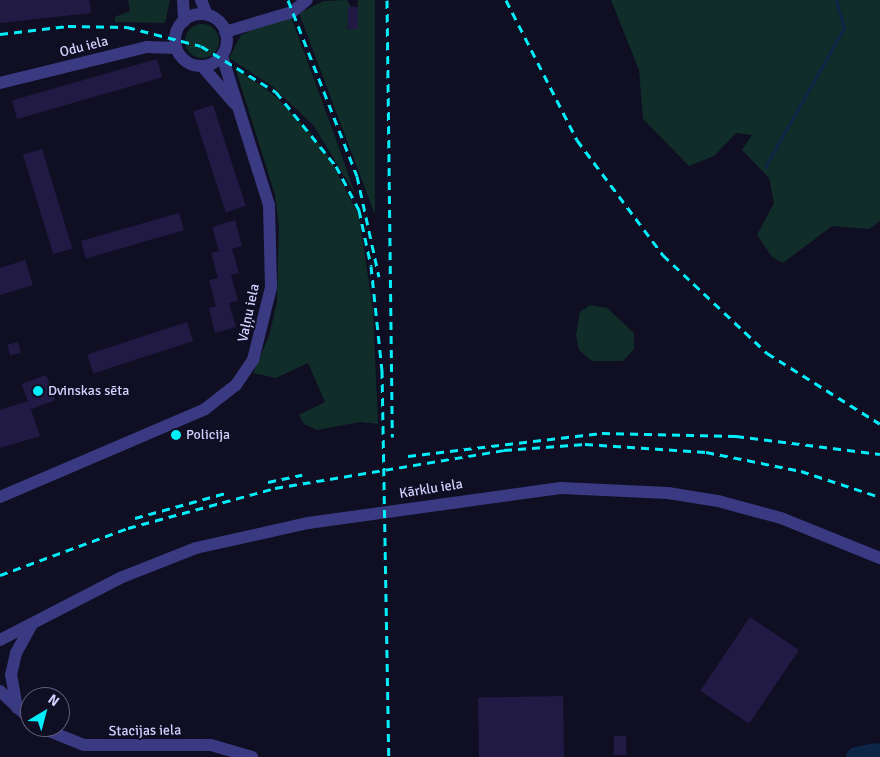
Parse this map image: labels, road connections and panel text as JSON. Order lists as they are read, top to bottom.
{
  "streets": {
    "street": [
      "Odu iela",
      "Vaļņu iela",
      "Kārklu iela",
      "Stacijas iela"
    ]
  },
  "crossings": [
    ["Odu iela", "Vaļņu iela"]
  ],
  "places": ["Dvinskas sēta", "Policija"],
  "north": "top right"
}
